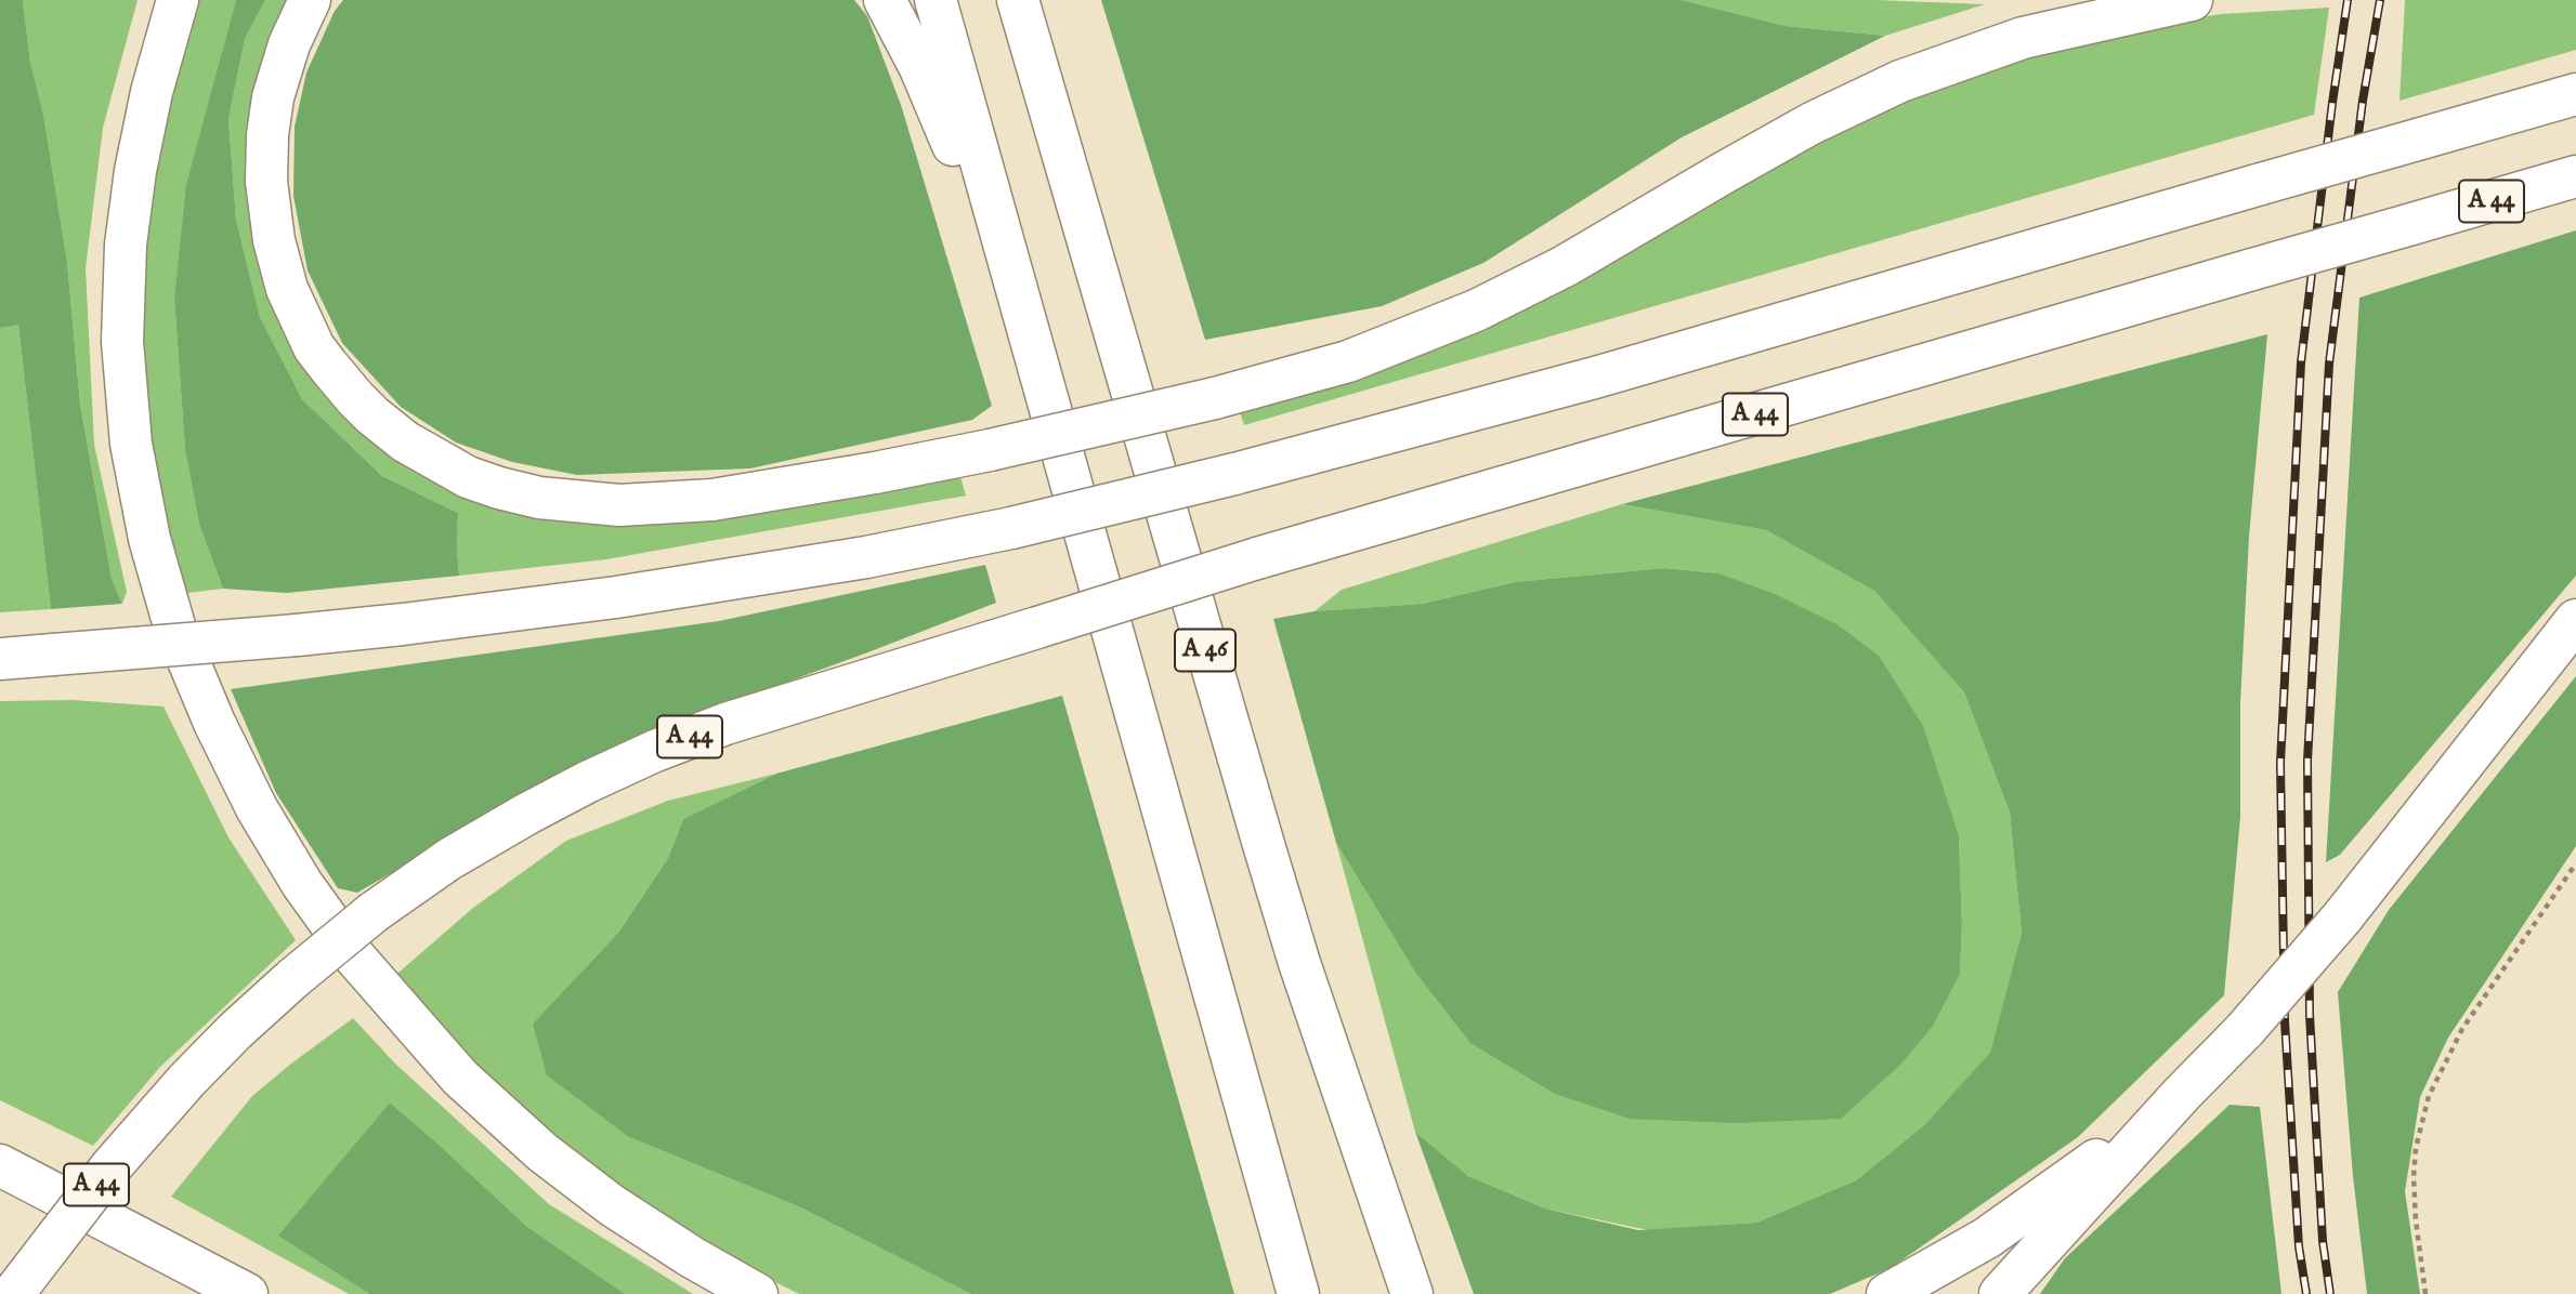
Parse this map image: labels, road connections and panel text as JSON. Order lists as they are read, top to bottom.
{
  "streets": {
    "highway": ["A 44", "A 46"]
  }
}
